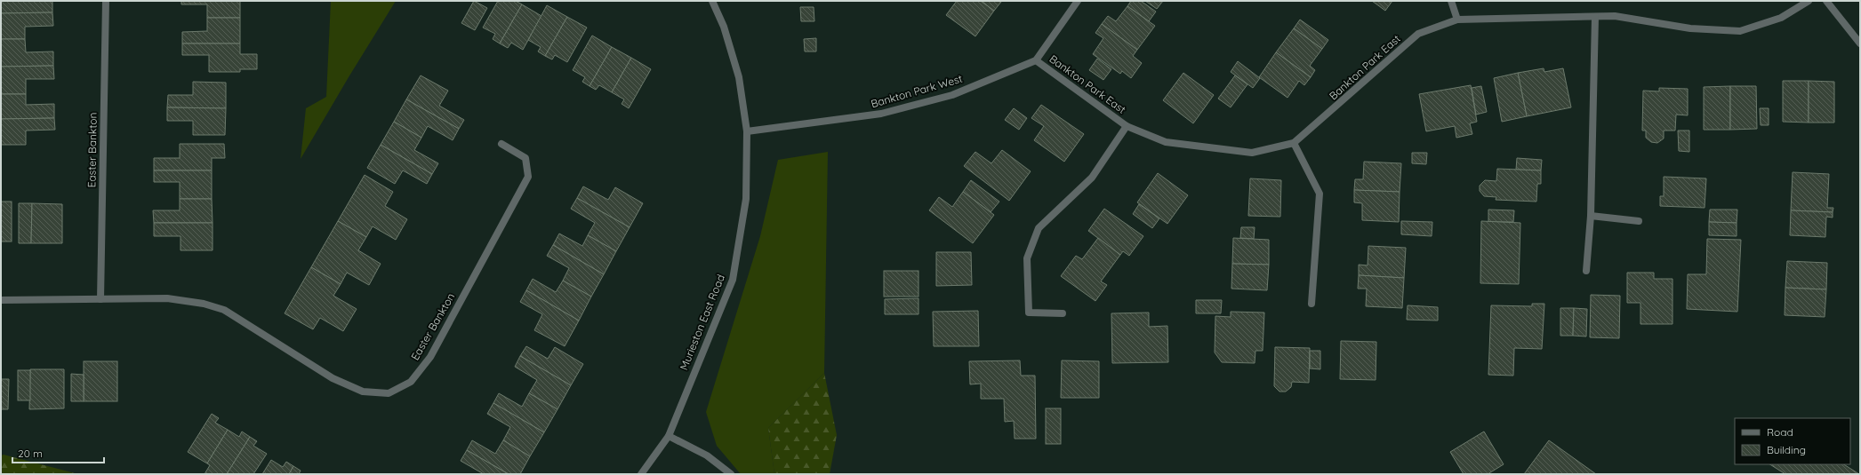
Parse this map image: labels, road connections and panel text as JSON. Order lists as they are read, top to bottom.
{
  "streets": {
    "street": [
      "Bankton Park East",
      "Bankton Park West",
      "Easter Bankton",
      "Murieston East Road"
    ]
  },
  "crossings": [
    ["Bankton Park East", "Bankton Park West"],
    ["Bankton Park West", "Murieston East Road"]
  ],
  "legend": ["Road", "Building"],
  "scale_bar": "20 m"
}
